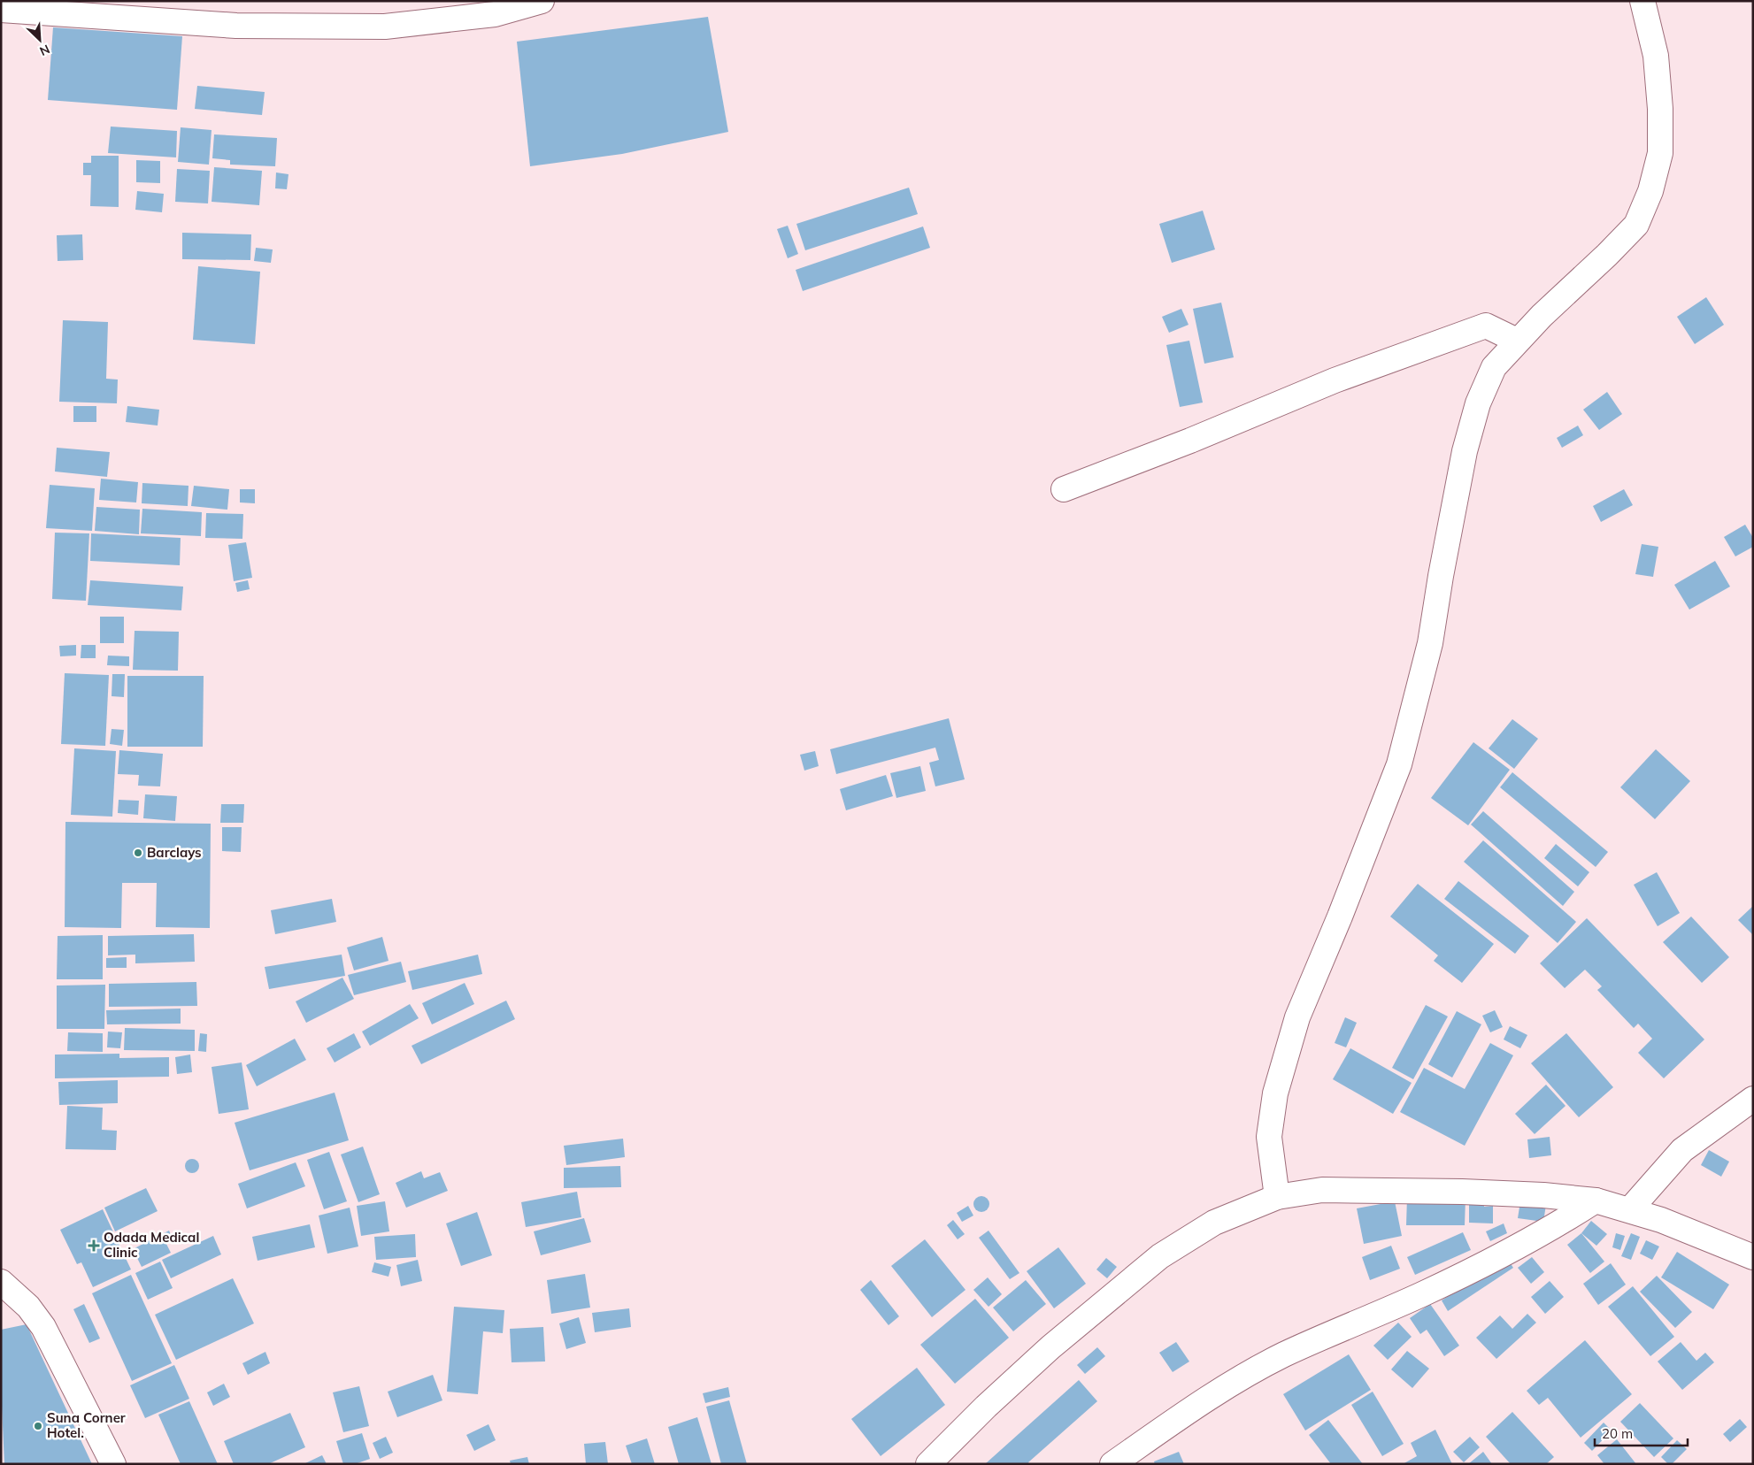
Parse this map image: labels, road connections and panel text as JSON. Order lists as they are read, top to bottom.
{
  "places": {
    "other": ["Barclays", "Suna Corner Hotel."],
    "health": ["Odada Medical Clinic"]
  },
  "scale_bar": "20 m",
  "north": "bottom right"
}
